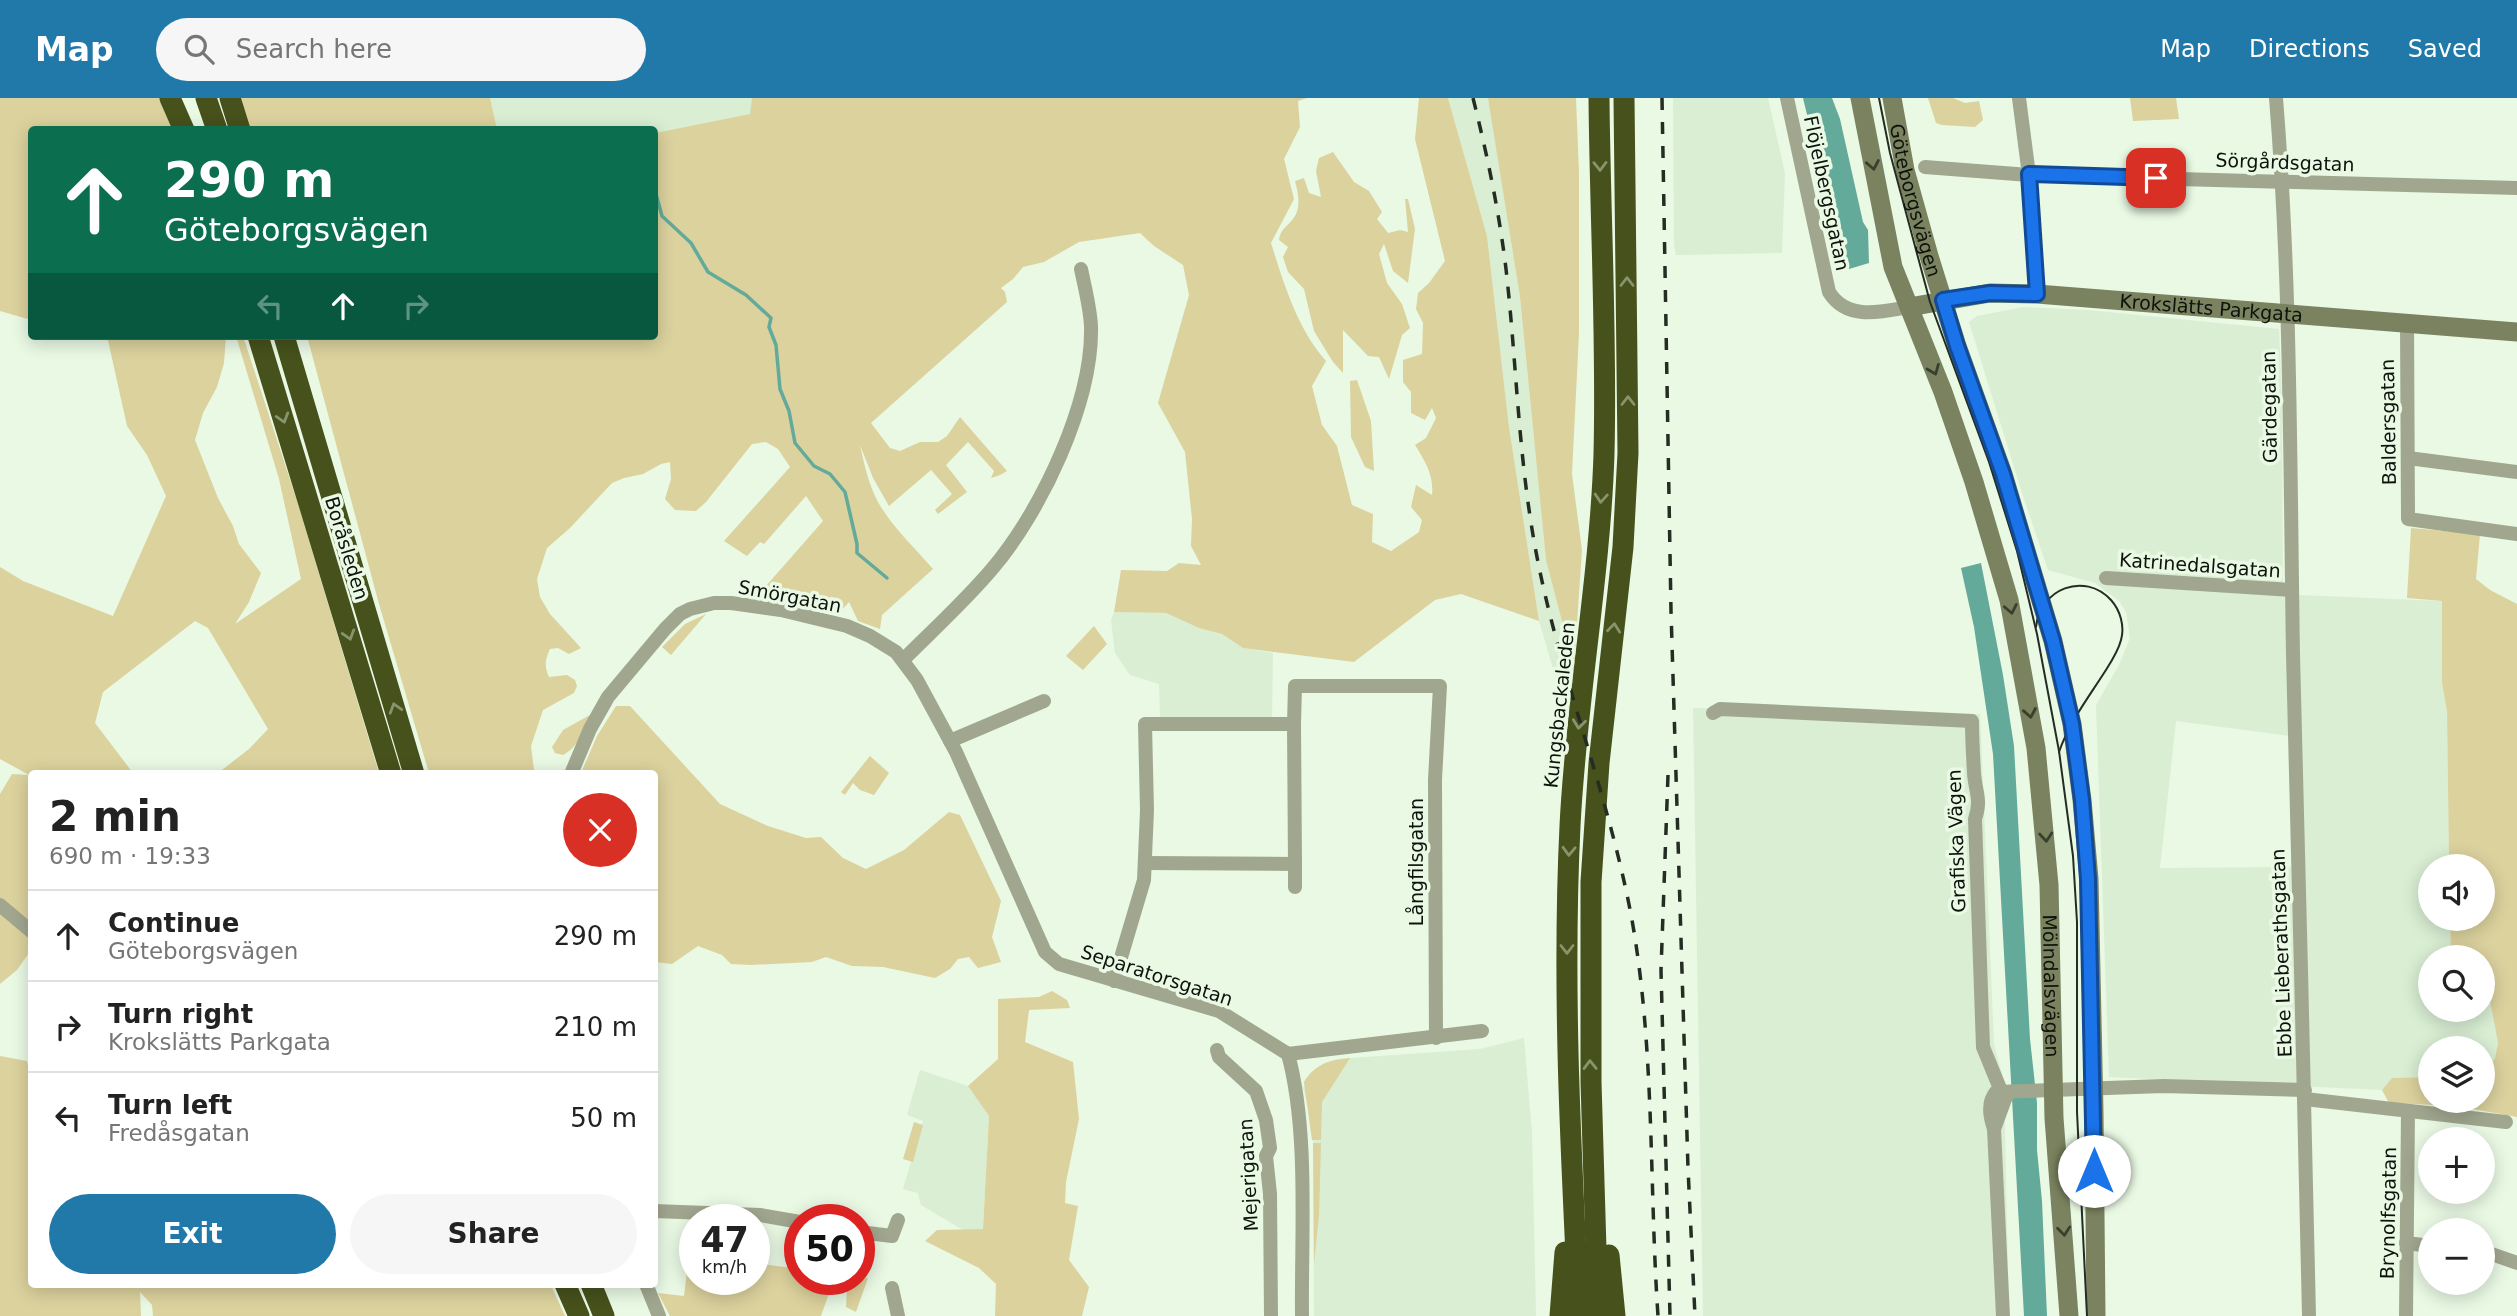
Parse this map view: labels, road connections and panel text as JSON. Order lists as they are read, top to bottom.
{
  "streets": {
    "highway": ["Boråsleden", "Kungsbackaleden"],
    "main road": ["Göteborgsvägen", "Krokslätts Parkgata", "Mölndalsvägen"],
    "street": [
      "Sörgårdsgatan",
      "Flöjelbergsgatan",
      "Gärdegatan",
      "Baldersgatan",
      "Katrinedalsgatan",
      "Smörgatan",
      "Grafiska Vägen",
      "Långfilsgatan",
      "Ebbe Lieberathsgatan",
      "Separatorsgatan",
      "Mejerigatan",
      "Brynolfsgatan"
    ]
  },
  "crossings": [
    ["Sörgårdsgatan", "Gärdegatan"],
    ["Flöjelbergsgatan", "Göteborgsvägen"],
    ["Flöjelbergsgatan", "Krokslätts Parkgata"],
    ["Göteborgsvägen", "Krokslätts Parkgata"],
    ["Göteborgsvägen", "Mölndalsvägen"],
    ["Krokslätts Parkgata", "Gärdegatan"],
    ["Krokslätts Parkgata", "Baldersgatan"],
    ["Gärdegatan", "Katrinedalsgatan"],
    ["Gärdegatan", "Ebbe Lieberathsgatan"],
    ["Katrinedalsgatan", "Ebbe Lieberathsgatan"],
    ["Smörgatan", "Separatorsgatan"]
  ],
  "page": {
    "header": "Map",
    "search": "Search here",
    "nav": ["Map", "Directions", "Saved"],
    "turn": ["290 m", "Göteborgsvägen"],
    "heading": ["2 min", "690 m · 19:33"],
    "map_buttons": ["+", "−"],
    "list": [
      {
        "name": "Continue",
        "note": "Göteborgsvägen",
        "value": "290 m"
      },
      {
        "name": "Turn right",
        "note": "Krokslätts Parkgata",
        "value": "210 m"
      },
      {
        "name": "Turn left",
        "note": "Fredåsgatan",
        "value": "50 m"
      }
    ],
    "buttons": ["Exit", "Share"],
    "speed": "47 km/h",
    "limit": "50"
  }
}
